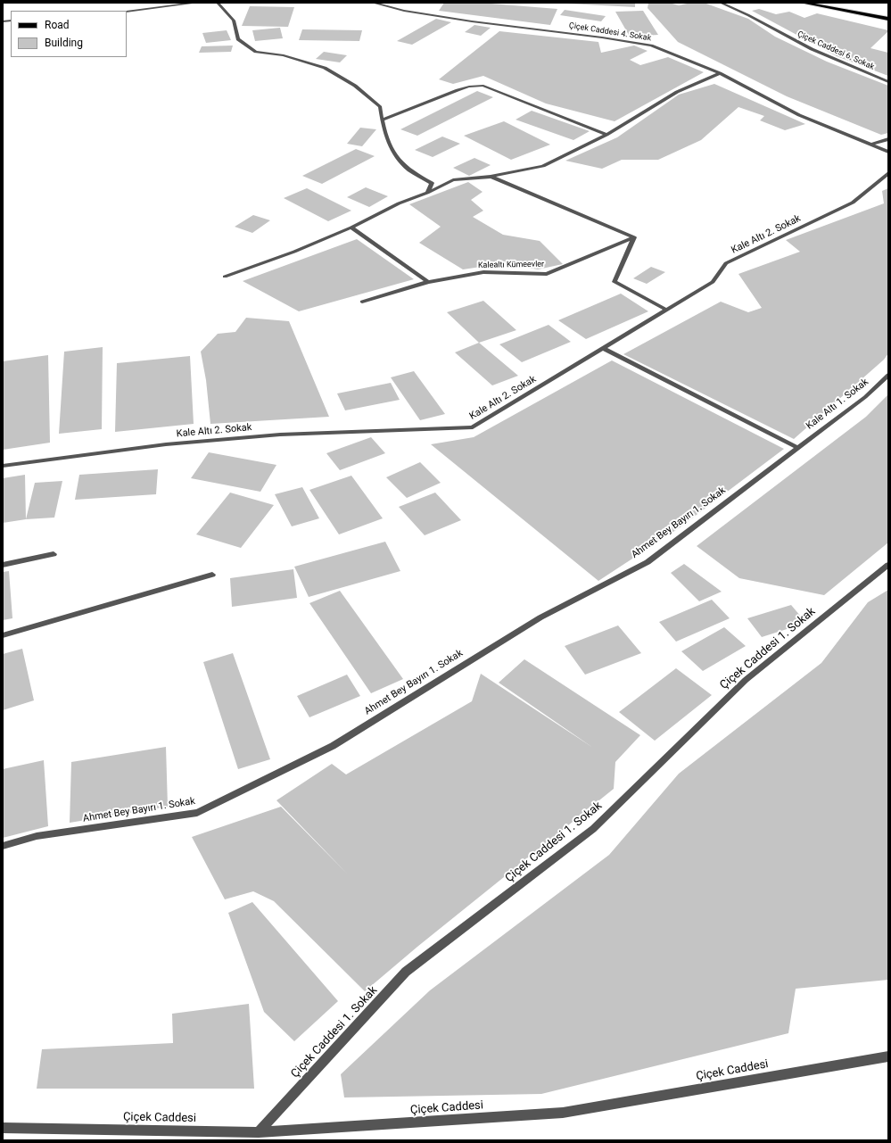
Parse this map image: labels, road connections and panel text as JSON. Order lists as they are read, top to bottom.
{
  "streets": {
    "street": [
      "Çiçek Caddesi 4. Sokak",
      "Çiçek Caddesi 6. Sokak",
      "Kale Altı 2. Sokak",
      "Kalealtı Kümeevler",
      "Kale Altı 1. Sokak",
      "Ahmet Bey Bayırı 1. Sokak",
      "Çiçek Caddesi 1. Sokak",
      "Çiçek Caddesi"
    ]
  },
  "crossings": [
    ["Kale Altı 1. Sokak", "Ahmet Bey Bayırı 1. Sokak"],
    ["Çiçek Caddesi 1. Sokak", "Çiçek Caddesi"]
  ],
  "legend": ["Road", "Building"]
}
